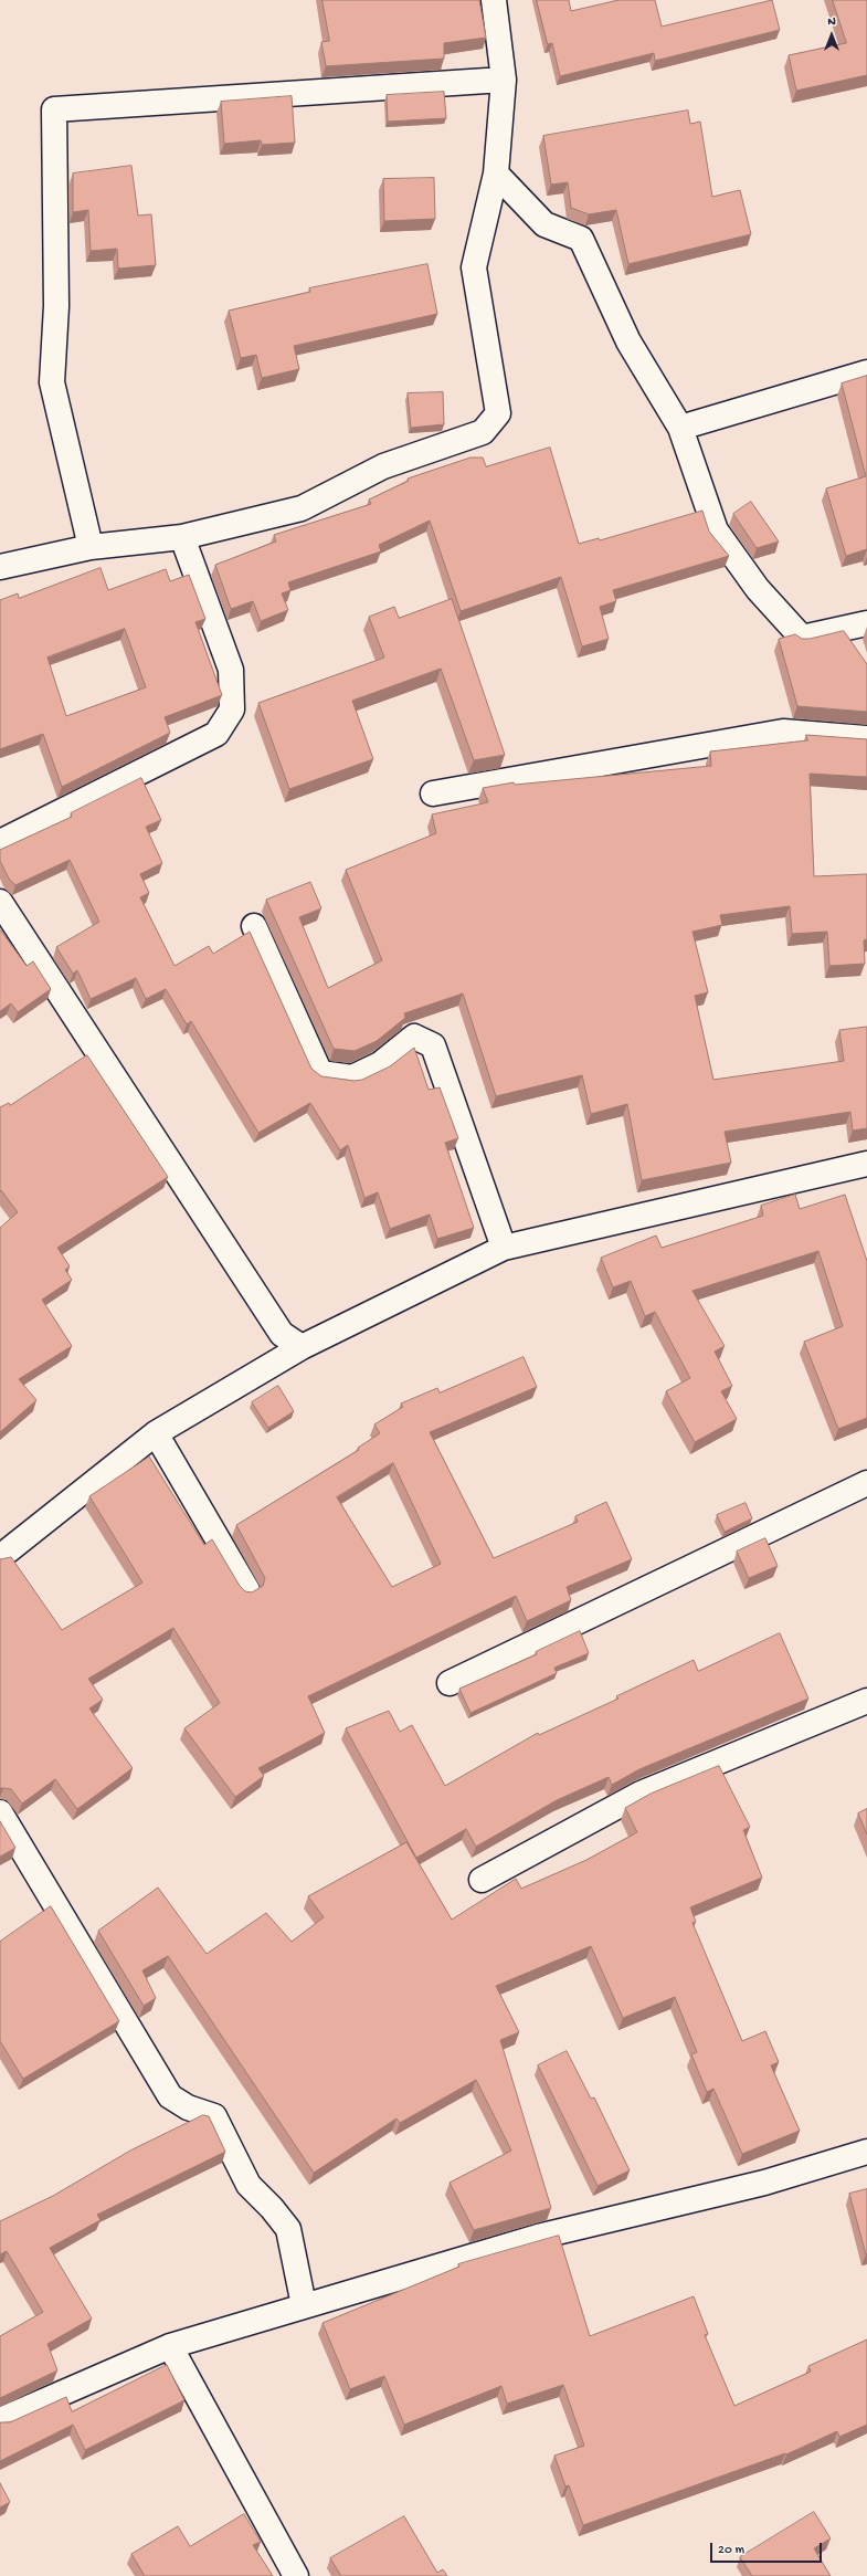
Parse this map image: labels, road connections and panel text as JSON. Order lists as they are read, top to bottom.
{
  "scale_bar": "20 m",
  "north": "top"
}
